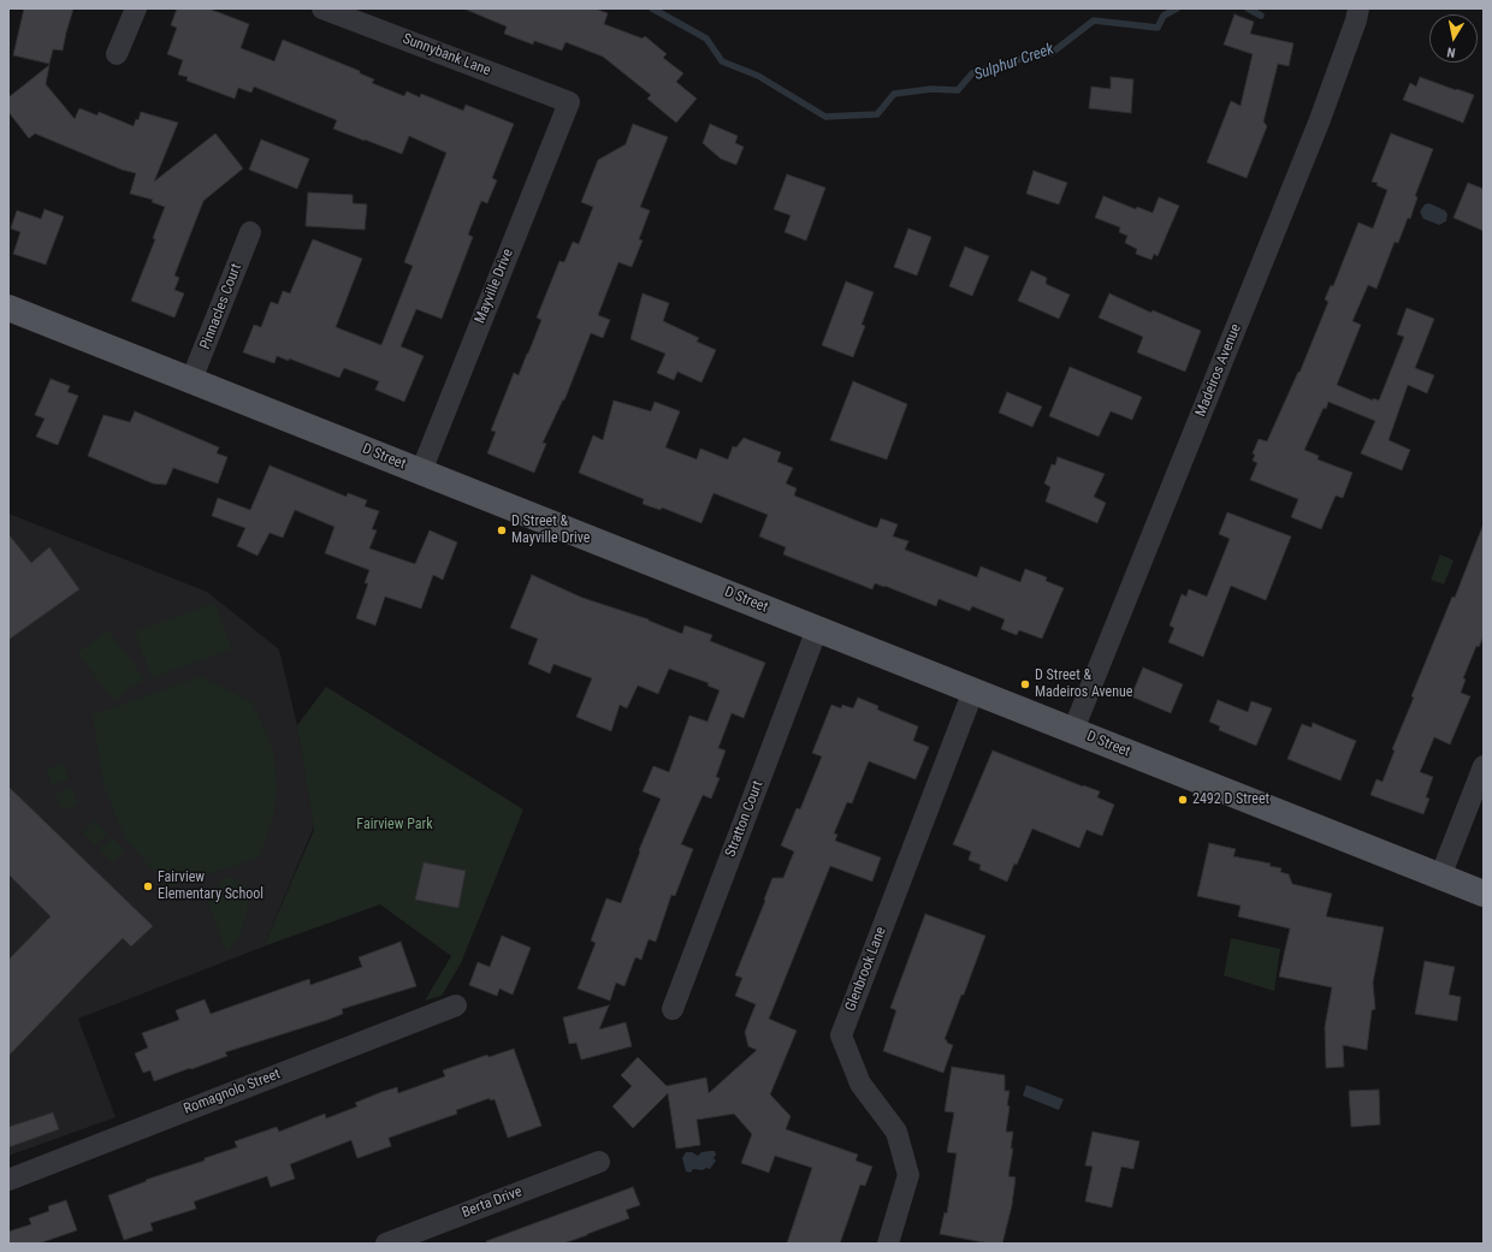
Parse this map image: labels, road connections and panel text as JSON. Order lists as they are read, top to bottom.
{
  "streets": {
    "main road": ["D Street"],
    "street": [
      "Sunnybank Lane",
      "Mayville Drive",
      "Pinnacles Court",
      "Madeiros Avenue",
      "Stratton Court",
      "Glenbrook Lane",
      "Romagnolo Street",
      "Berta Drive"
    ]
  },
  "crossings": [
    ["Sunnybank Lane", "Mayville Drive"],
    ["Mayville Drive", "D Street"],
    ["Pinnacles Court", "D Street"],
    ["Madeiros Avenue", "D Street"],
    ["D Street", "Stratton Court"],
    ["D Street", "Glenbrook Lane"]
  ],
  "water": ["Sulphur Creek"],
  "parks": ["Fairview Park"],
  "places": [
    "D Street & Mayville Drive",
    "D Street & Madeiros Avenue",
    "2492 D Street",
    "Fairview Elementary School"
  ],
  "north": "bottom"
}
